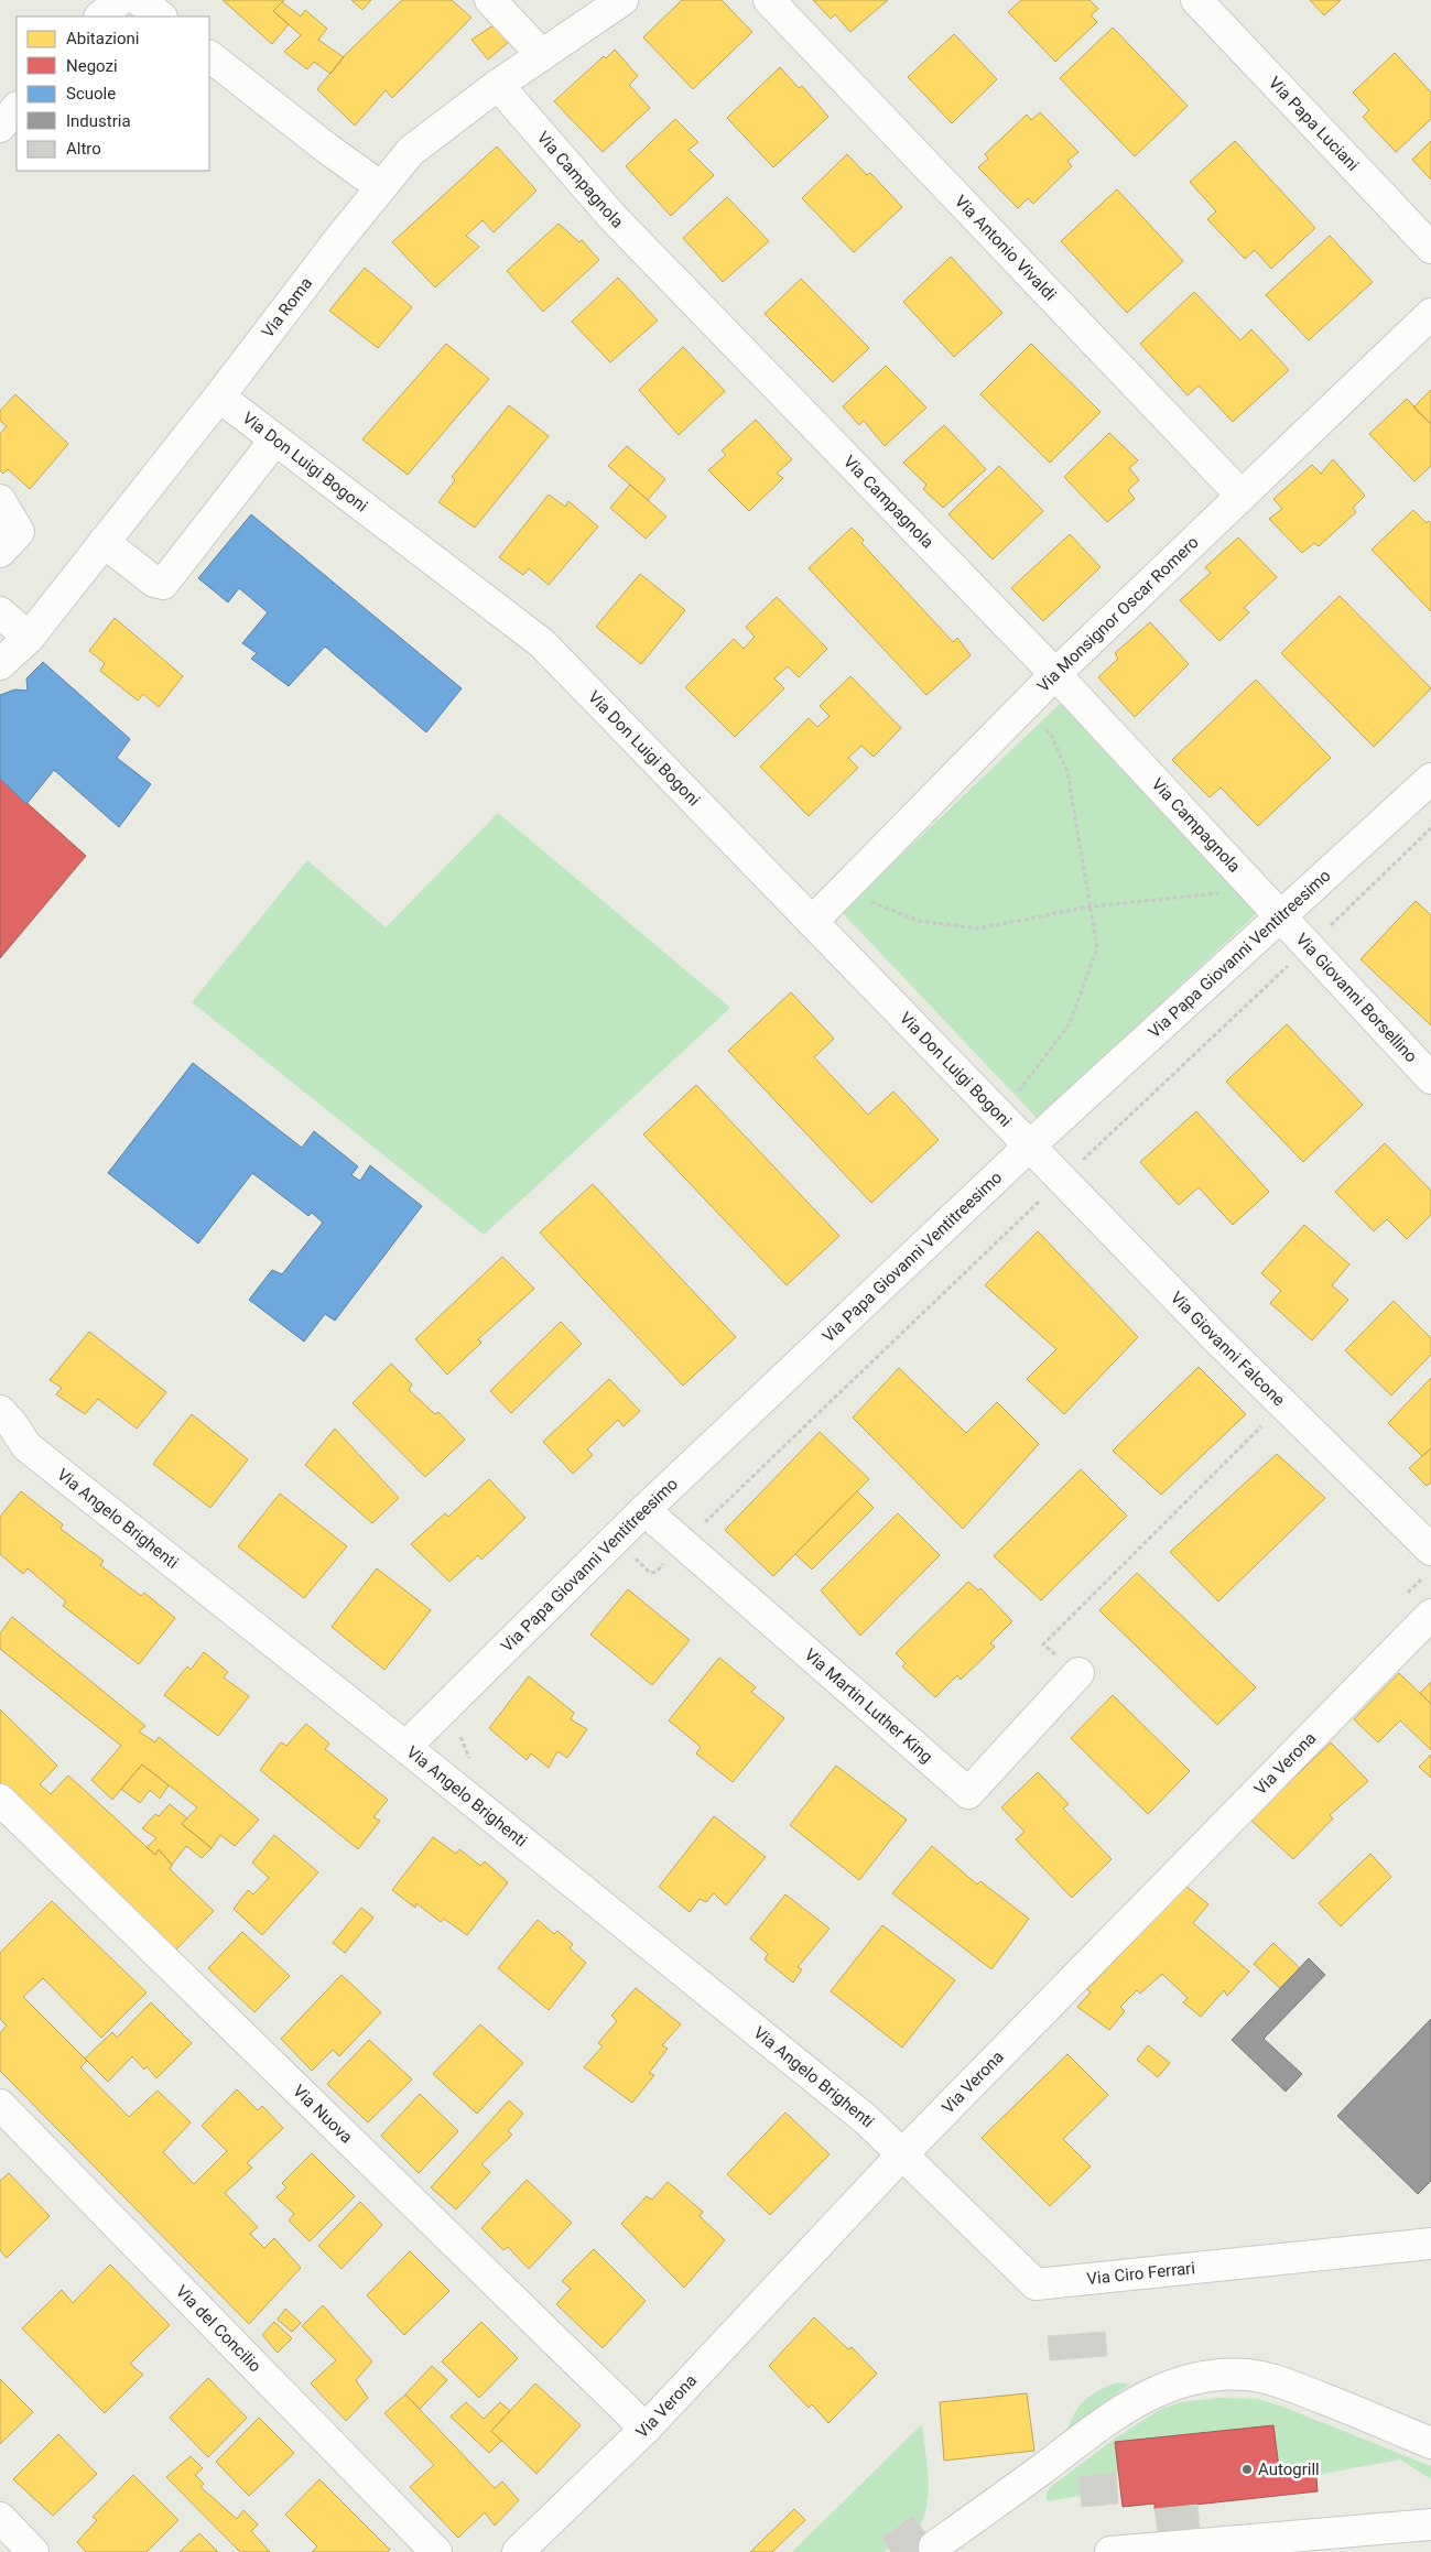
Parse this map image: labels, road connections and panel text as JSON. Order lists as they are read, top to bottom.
{
  "streets": {
    "street": [
      "Via Papa Luciani",
      "Via Campagnola",
      "Via Antonio Vivaldi",
      "Via Roma",
      "Via Don Luigi Bogoni",
      "Via Monsignor Oscar Romero",
      "Via Papa Giovanni Ventitreesimo",
      "Via Giovanni Borsellino",
      "Via Giovanni Falcone",
      "Via Angelo Brighenti",
      "Via Martin Luther King",
      "Via Verona",
      "Via Nuova",
      "Via Ciro Ferrari",
      "Via del Concilio"
    ]
  },
  "crossings": [
    ["Via Campagnola", "Via Roma"],
    ["Via Campagnola", "Via Monsignor Oscar Romero"],
    ["Via Campagnola", "Via Papa Giovanni Ventitreesimo"],
    ["Via Campagnola", "Via Giovanni Borsellino"],
    ["Via Antonio Vivaldi", "Via Monsignor Oscar Romero"],
    ["Via Roma", "Via Don Luigi Bogoni"],
    ["Via Don Luigi Bogoni", "Via Monsignor Oscar Romero"],
    ["Via Don Luigi Bogoni", "Via Papa Giovanni Ventitreesimo"],
    ["Via Don Luigi Bogoni", "Via Giovanni Falcone"],
    ["Via Papa Giovanni Ventitreesimo", "Via Giovanni Borsellino"],
    ["Via Papa Giovanni Ventitreesimo", "Via Giovanni Falcone"],
    ["Via Papa Giovanni Ventitreesimo", "Via Angelo Brighenti"],
    ["Via Papa Giovanni Ventitreesimo", "Via Martin Luther King"],
    ["Via Angelo Brighenti", "Via Verona"],
    ["Via Angelo Brighenti", "Via Ciro Ferrari"],
    ["Via Verona", "Via Nuova"],
    ["Via Verona", "Via Ciro Ferrari"]
  ],
  "places": ["Autogrill"],
  "legend": [
    "Abitazioni",
    "Negozi",
    "Scuole",
    "Industria",
    "Altro"
  ]
}
